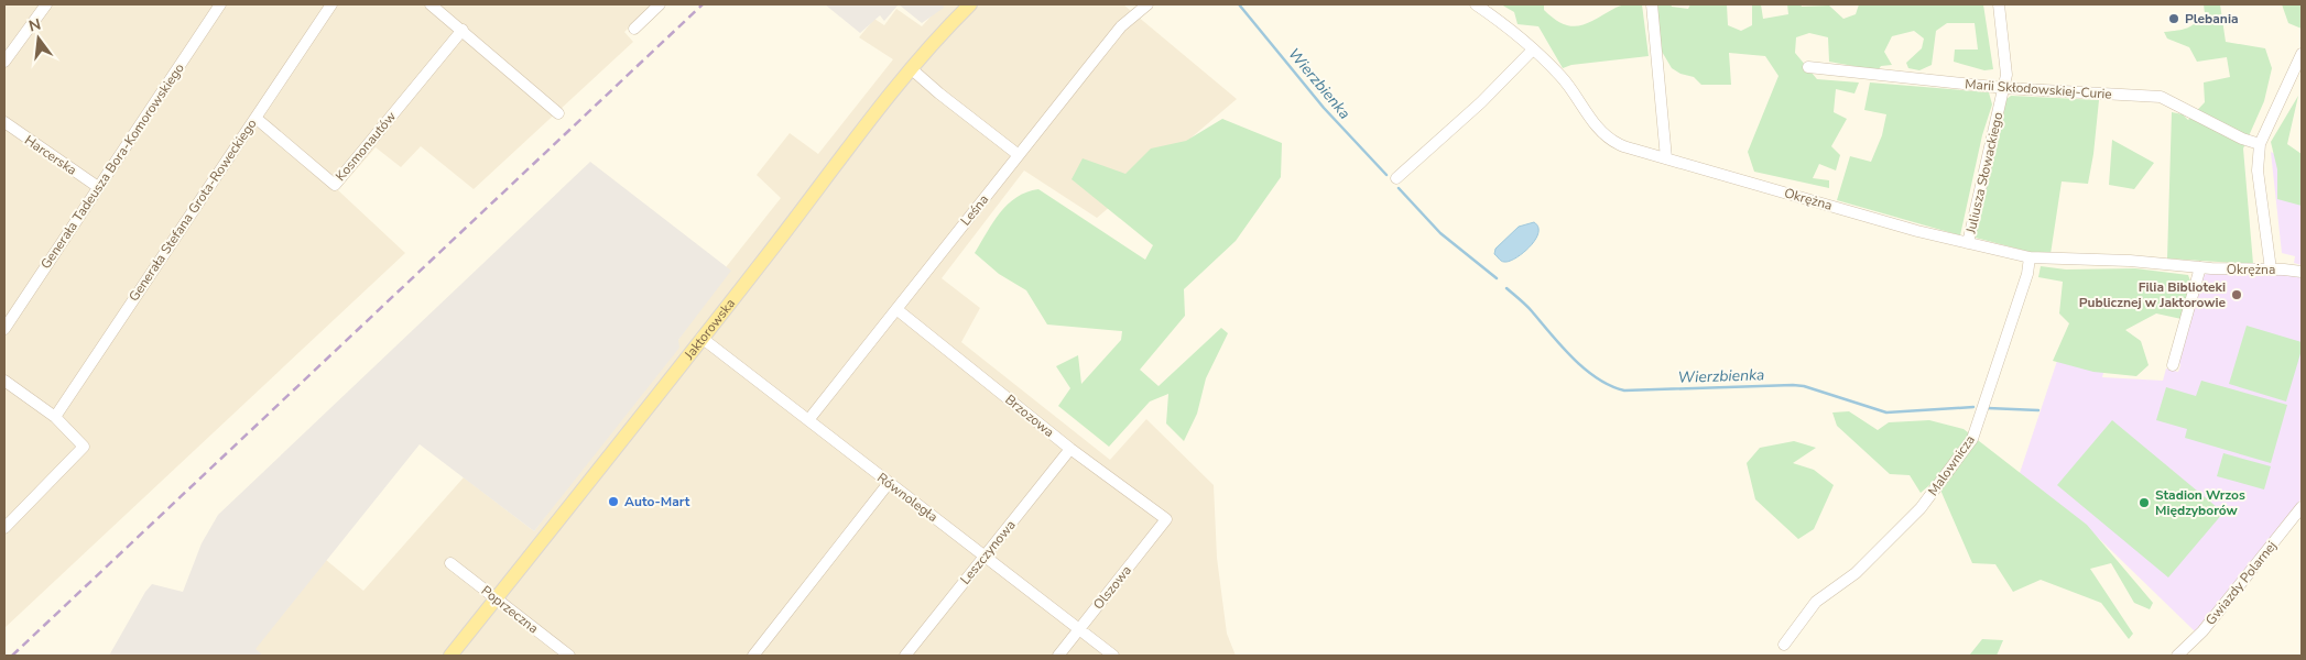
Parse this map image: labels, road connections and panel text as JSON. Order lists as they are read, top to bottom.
{
  "streets": {
    "main road": ["Jaktorowska"],
    "street": [
      "Marii Skłodowskiej-Curie",
      "Kosmonautów",
      "Harcerska",
      "Generała Tadeusza Bora-Komorowskiego",
      "Juliusza Słowackiego",
      "Okrężna",
      "Generała Stefana Grota-Roweckiego",
      "Leśna",
      "Brzozowa",
      "Malownicza",
      "Równoległa",
      "Leszczynowa",
      "Gwiazdy Polarnej",
      "Olszowa",
      "Poprzeczna"
    ]
  },
  "crossings": [
    ["Marii Skłodowskiej-Curie", "Juliusza Słowackiego"],
    ["Kosmonautów", "Generała Stefana Grota-Roweckiego"],
    ["Harcerska", "Generała Tadeusza Bora-Komorowskiego"],
    ["Juliusza Słowackiego", "Okrężna"],
    ["Okrężna", "Malownicza"],
    ["Leśna", "Brzozowa"],
    ["Leśna", "Równoległa"],
    ["Jaktorowska", "Równoległa"],
    ["Jaktorowska", "Poprzeczna"],
    ["Brzozowa", "Leszczynowa"],
    ["Brzozowa", "Olszowa"],
    ["Równoległa", "Leszczynowa"],
    ["Równoległa", "Olszowa"]
  ],
  "water": ["Wierzbienka"],
  "places": [
    "Plebania",
    "Filia Biblioteki Publicznej w Jaktorowie",
    "Auto-Mart",
    "Stadion Wrzos Międzyborów"
  ],
  "north": "top"
}
